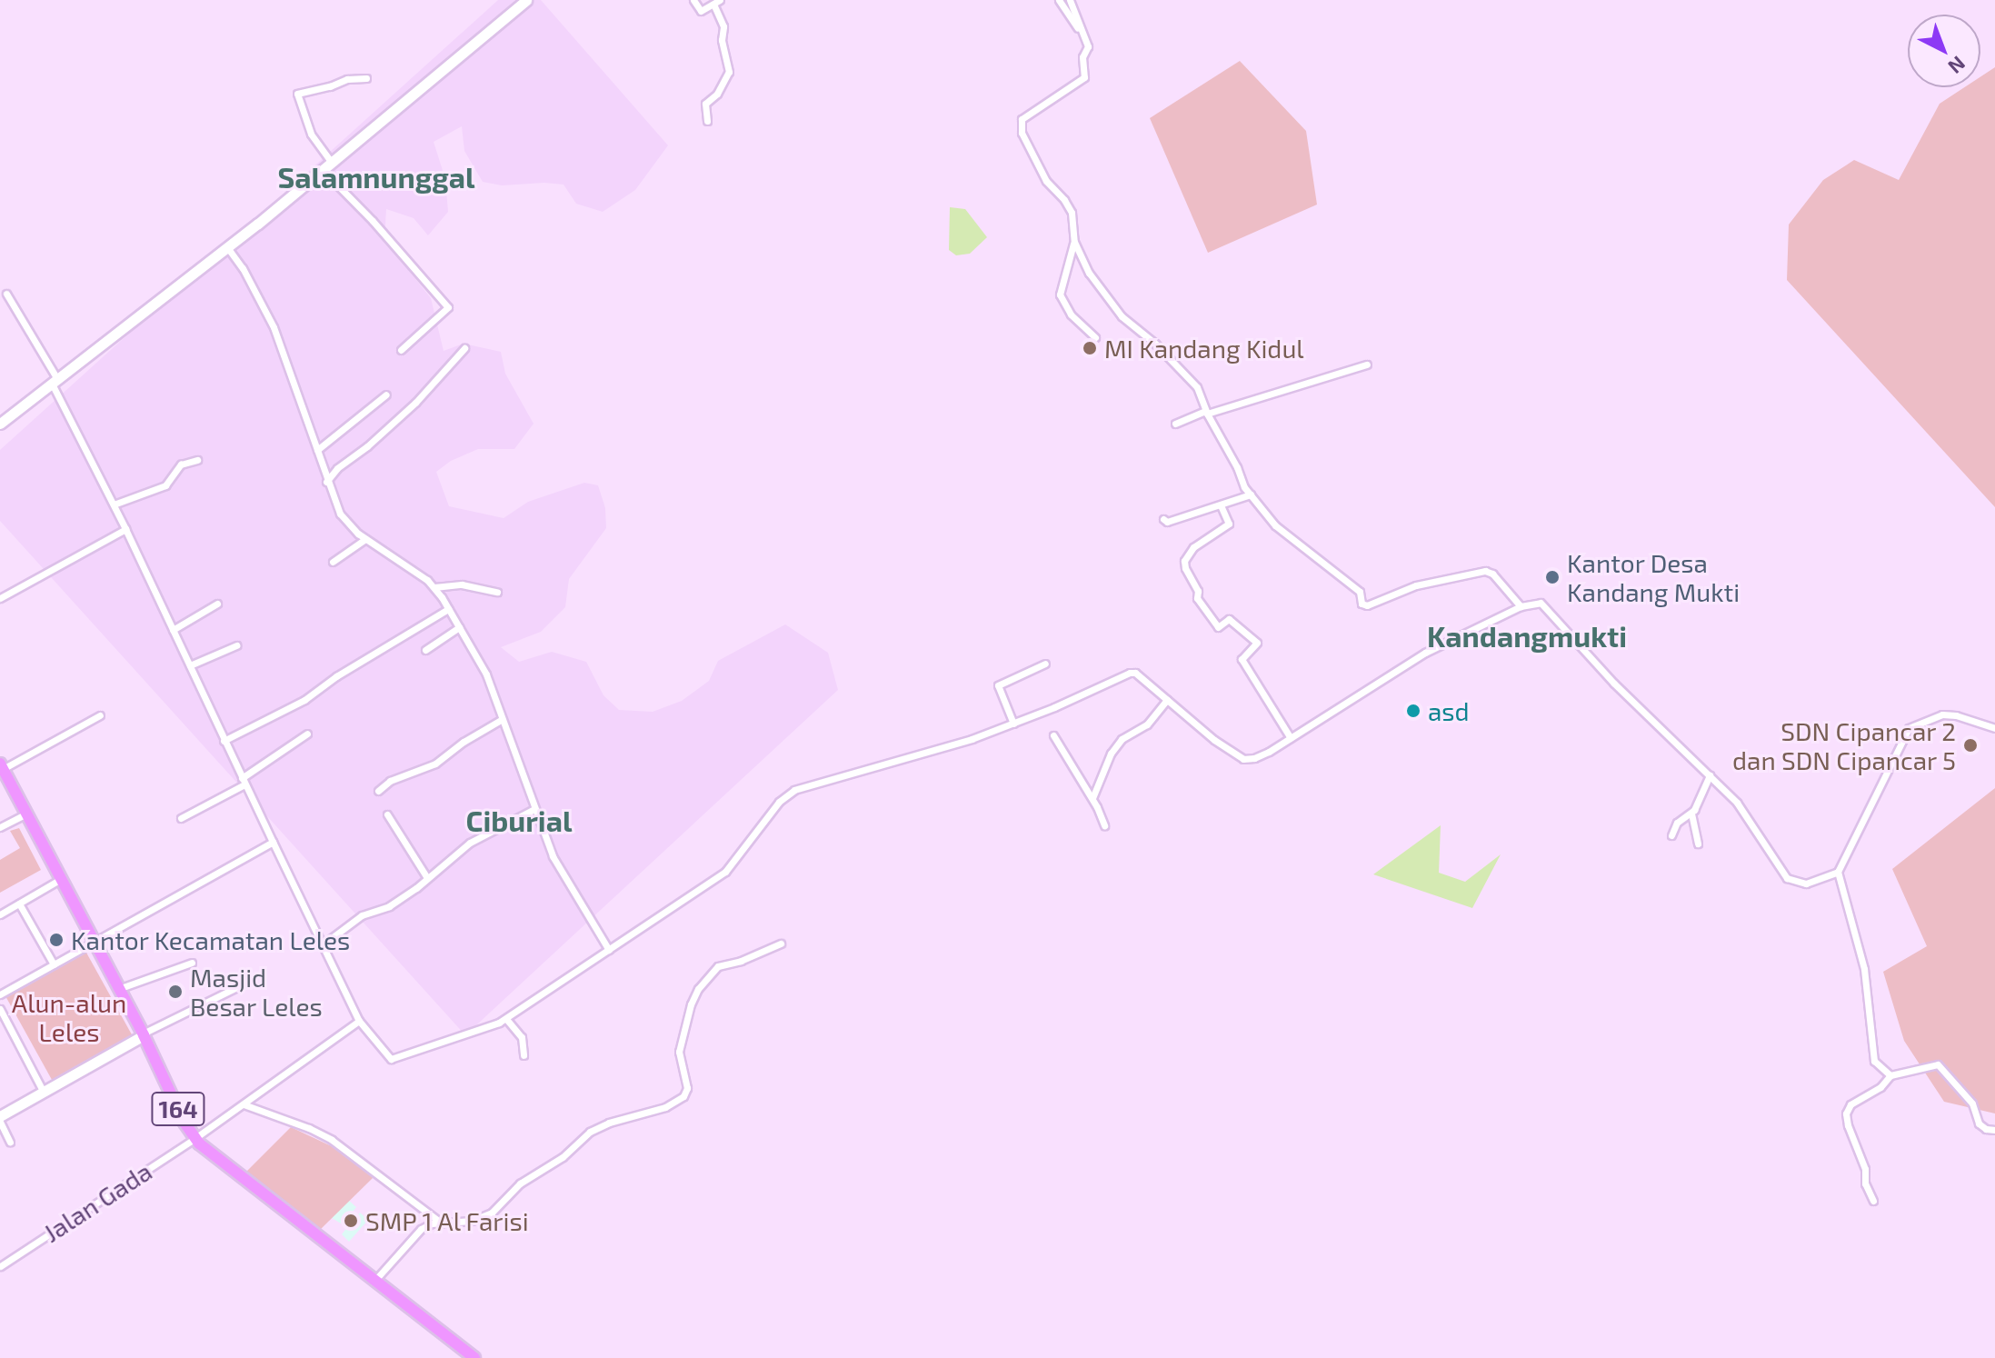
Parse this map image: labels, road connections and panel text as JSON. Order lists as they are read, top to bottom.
{
  "streets": {
    "main road": ["164"],
    "street": ["Jalan Gada"]
  },
  "crossings": [
    ["164", "Jalan Gada"]
  ],
  "districts": ["Salamnunggal", "Kandangmukti", "Ciburial"],
  "parks": ["Alun-alun Leles"],
  "places": [
    "MI Kandang Kidul",
    "Kantor Desa Kandang Mukti",
    "asd",
    "SDN Cipancar 2 dan SDN Cipancar 5",
    "Kantor Kecamatan Leles",
    "Masjid Besar Leles",
    "SMP 1 Al Farisi"
  ],
  "north": "bottom right"
}
